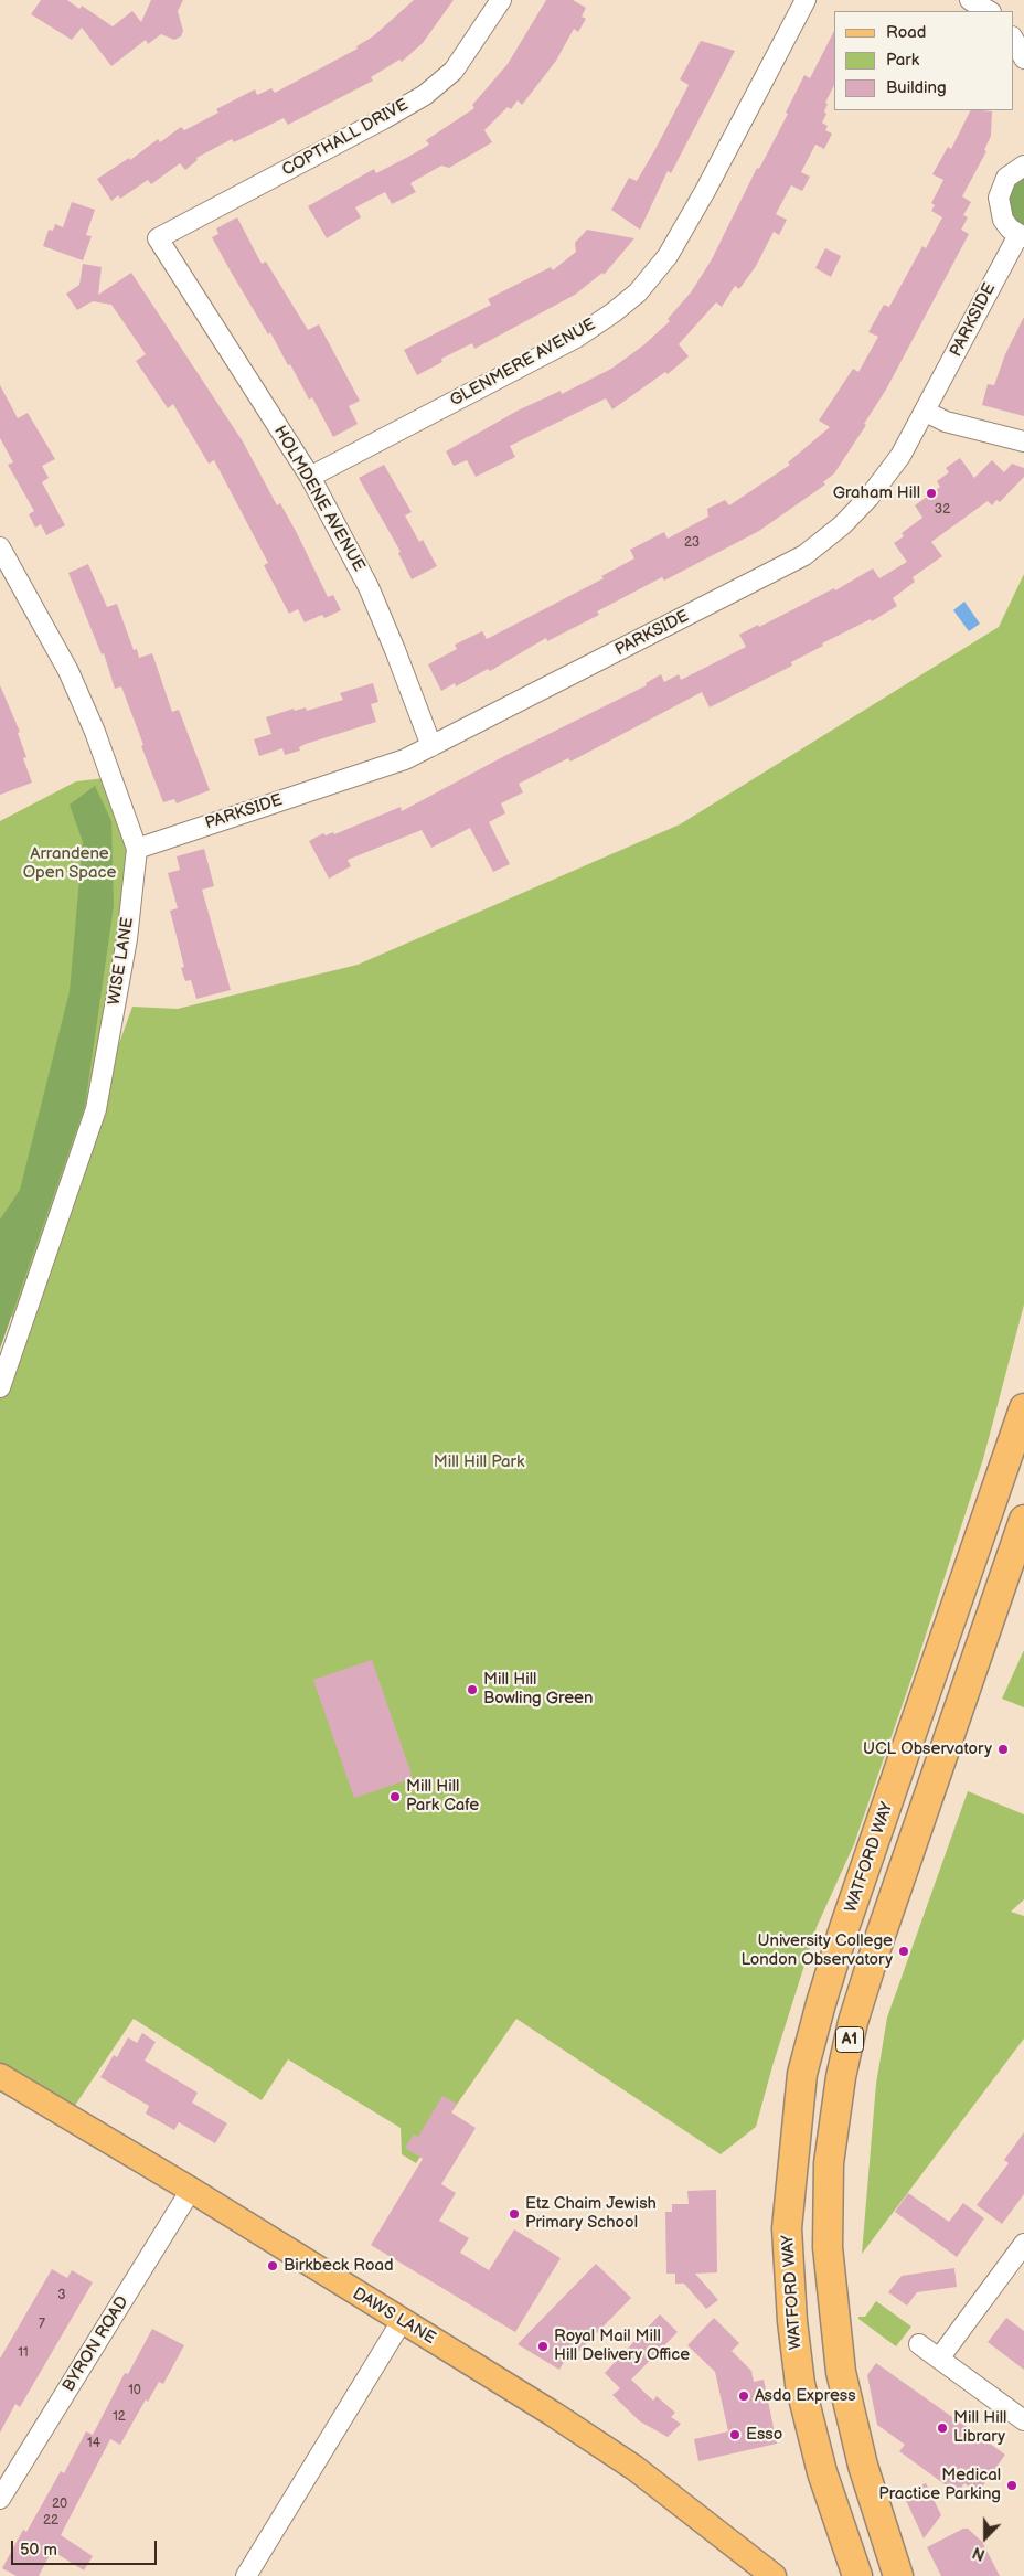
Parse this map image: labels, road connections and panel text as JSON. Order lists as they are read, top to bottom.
{
  "streets": {
    "highway": ["WATFORD WAY", "A1"],
    "main road": ["DAWS LANE"],
    "street": [
      "COPTHALL DRIVE",
      "PARKSIDE",
      "GLENMERE AVENUE",
      "HOLMDENE AVENUE",
      "WISE LANE",
      "BYRON ROAD"
    ]
  },
  "crossings": [
    ["COPTHALL DRIVE", "HOLMDENE AVENUE"],
    ["PARKSIDE", "HOLMDENE AVENUE"],
    ["PARKSIDE", "WISE LANE"],
    ["GLENMERE AVENUE", "HOLMDENE AVENUE"],
    ["DAWS LANE", "BYRON ROAD"]
  ],
  "parks": ["Arrandene Open Space", "Mill Hill Park"],
  "places": [
    "Graham Hill",
    "Mill Hill Bowling Green",
    "UCL Observatory",
    "Mill Hill Park Cafe",
    "University College London Observatory",
    "Etz Chaim Jewish Primary School",
    "Birkbeck Road",
    "Royal Mail Mill Hill Delivery Office",
    "Asda Express",
    "Mill Hill Library",
    "Esso",
    "Medical Practice Parking"
  ],
  "house_numbers": [
    "32",
    "23",
    "3",
    "7",
    "11",
    "10",
    "12",
    "14",
    "20",
    "22"
  ],
  "legend": ["Road", "Park", "Building"],
  "scale_bar": "50 m",
  "north": "bottom"
}
